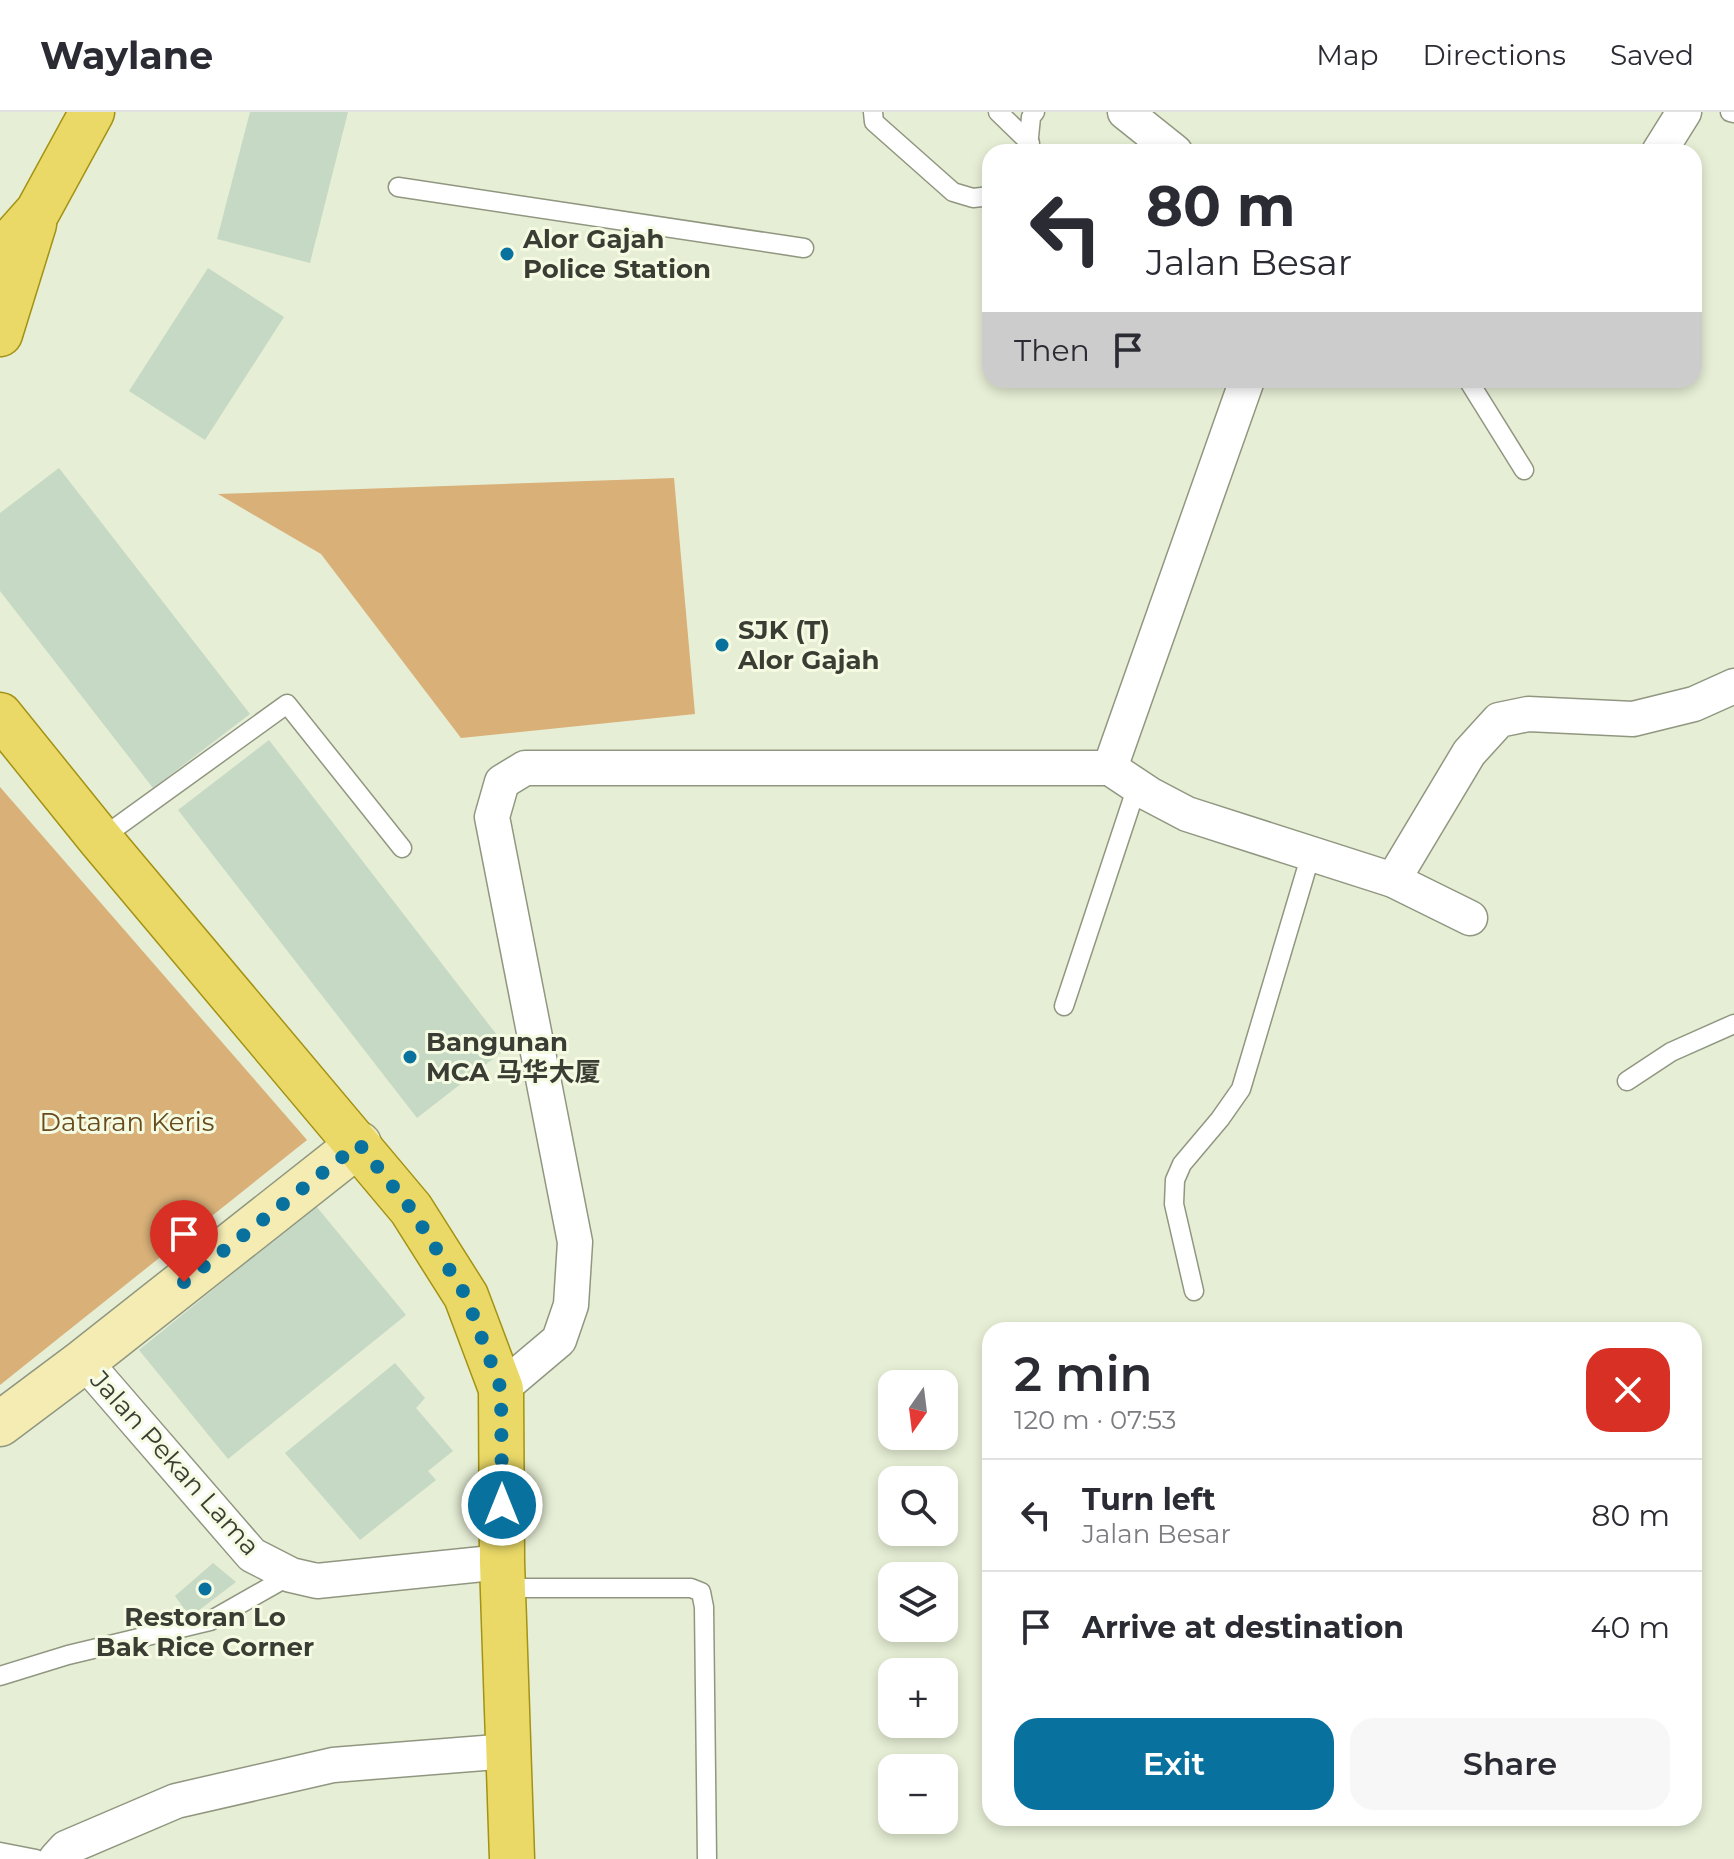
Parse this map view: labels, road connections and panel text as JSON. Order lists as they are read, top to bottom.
{
  "streets": {
    "street": ["Jalan Pekan Lama"]
  },
  "parks": ["Dataran Keris"],
  "places": [
    "Alor Gajah Police Station",
    "SJK (T) Alor Gajah",
    "Bangunan MCA 马华大厦",
    "Restoran Lo Bak Rice Corner"
  ],
  "north": "bottom",
  "page": {
    "header": "Waylane",
    "nav": ["Map", "Directions", "Saved"],
    "turn": ["80 m", "Jalan Besar"],
    "then": "Then",
    "heading": ["2 min", "120 m · 07:53"],
    "map_buttons": ["+", "−"],
    "list": [
      {
        "name": "Turn left",
        "note": "Jalan Besar",
        "value": "80 m"
      },
      {
        "name": "Arrive at destination",
        "value": "40 m"
      }
    ],
    "buttons": ["Exit", "Share"]
  }
}
